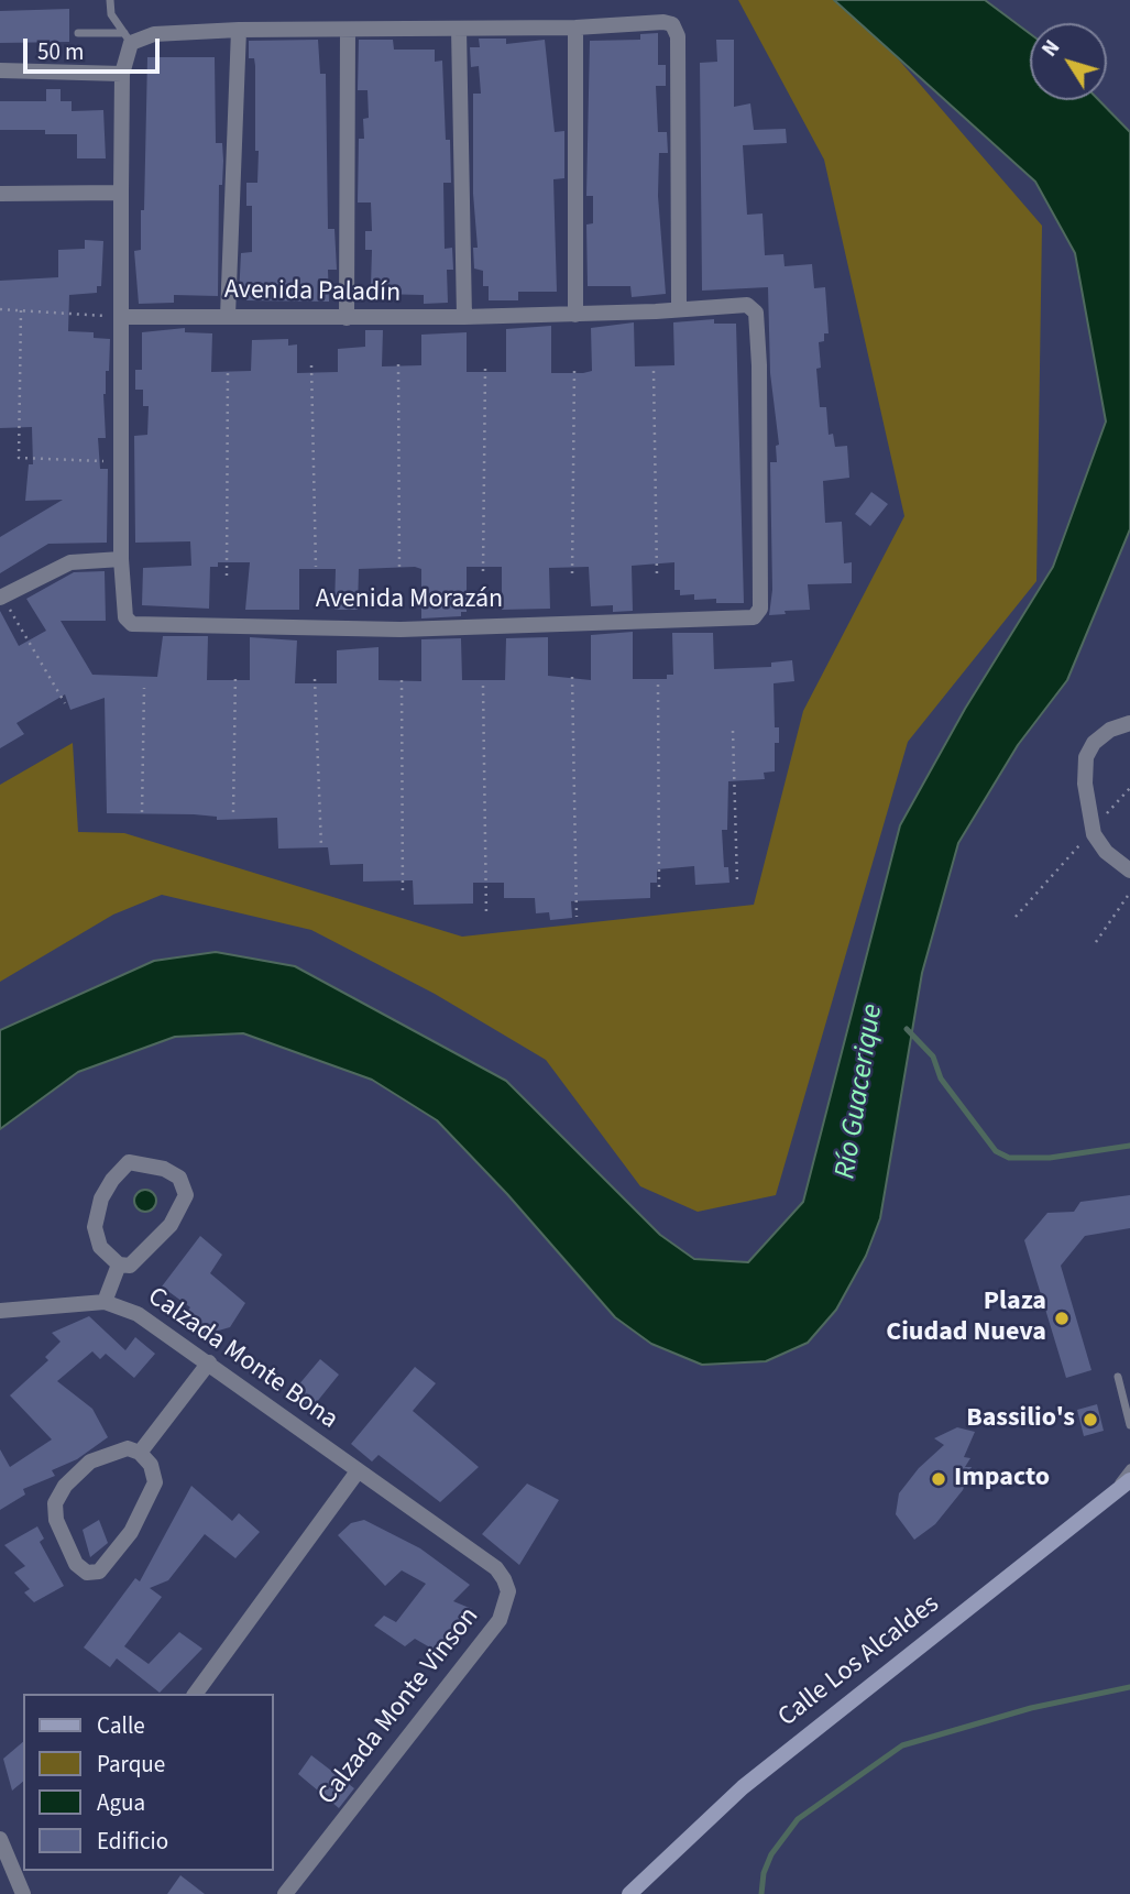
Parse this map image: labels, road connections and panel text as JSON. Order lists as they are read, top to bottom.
{
  "streets": {
    "main road": ["Calle Los Alcaldes"],
    "street": [
      "Avenida Paladín",
      "Avenida Morazán",
      "Calzada Monte Bona",
      "Calzada Monte Vinson"
    ]
  },
  "crossings": [
    ["Avenida Paladín", "Avenida Morazán"],
    ["Calzada Monte Bona", "Calzada Monte Vinson"]
  ],
  "water": ["Río Guacerique"],
  "places": ["Plaza Ciudad Nueva", "Bassilio's", "Impacto"],
  "legend": [
    "Calle",
    "Parque",
    "Agua",
    "Edificio"
  ],
  "scale_bar": "50 m",
  "north": "top left"
}
